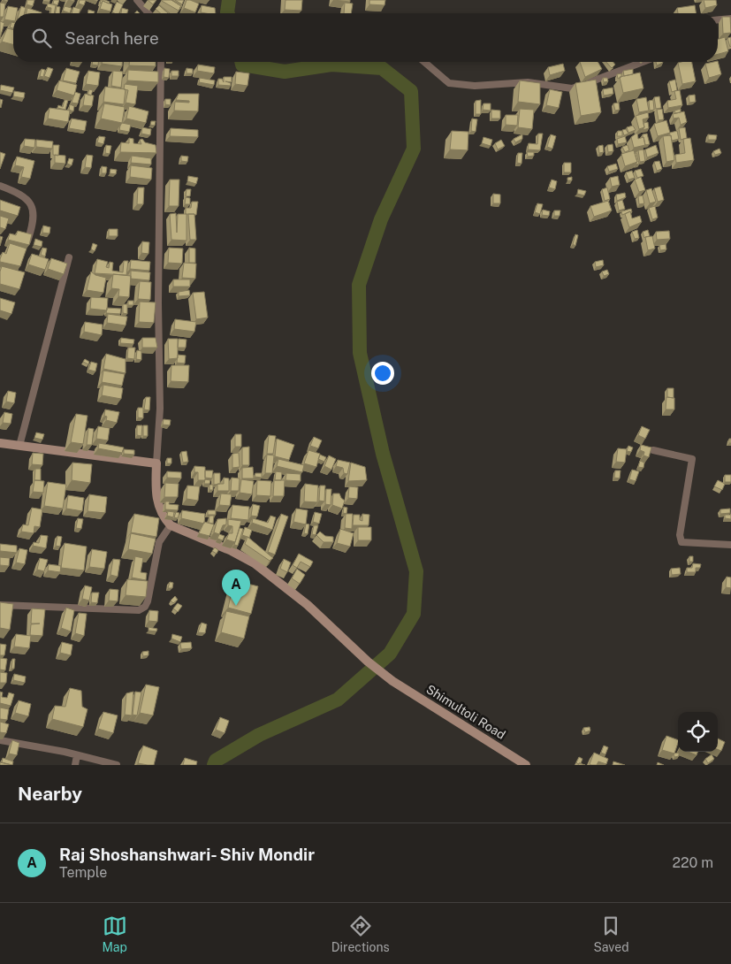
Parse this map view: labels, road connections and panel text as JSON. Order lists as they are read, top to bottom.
{
  "streets": {
    "street": ["Shimultoli Road"]
  },
  "page": {
    "search": "Search here",
    "pins": "A",
    "heading": "Nearby",
    "list": [
      {
        "mark": "A",
        "name": "Raj Shoshanshwari- Shiv Mondir",
        "note": "Temple",
        "value": "220 m"
      }
    ],
    "nav": ["Map", "Directions", "Saved"]
  }
}
